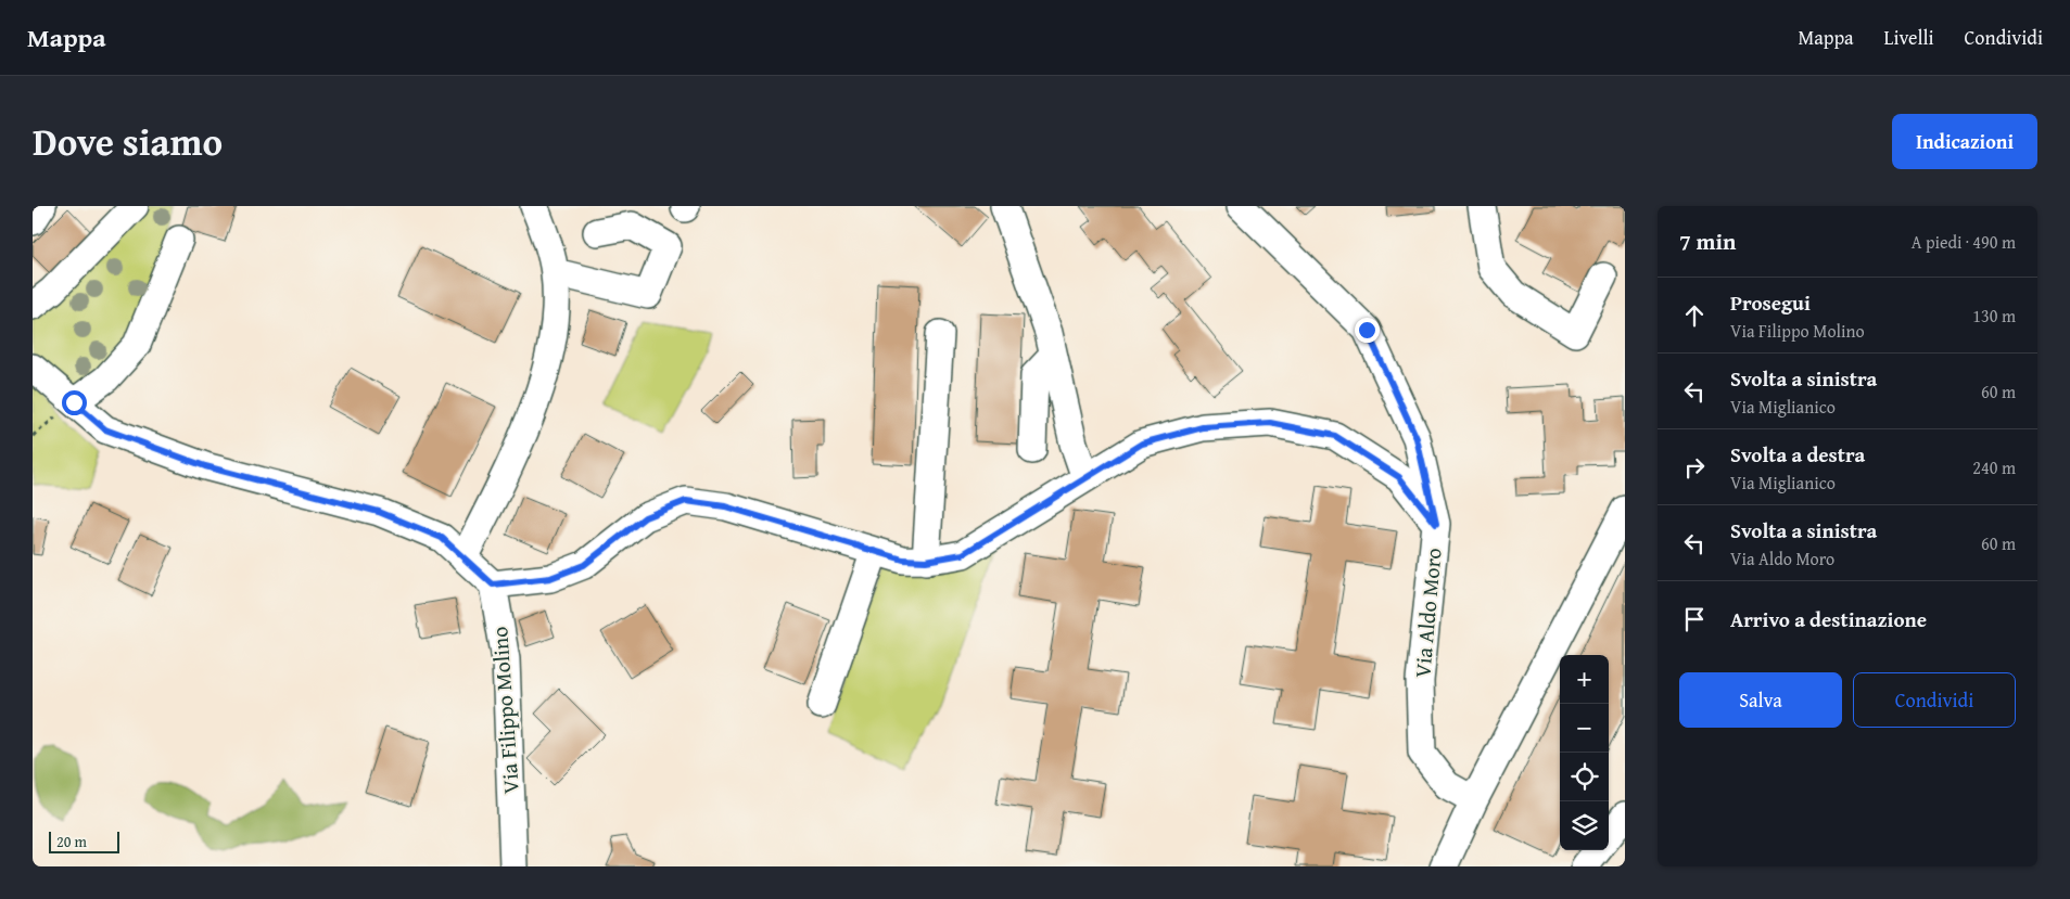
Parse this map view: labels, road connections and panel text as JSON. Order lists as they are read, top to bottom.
{
  "streets": {
    "street": ["Via Aldo Moro", "Via Filippo Molino"]
  },
  "scale_bar": "20 m",
  "page": {
    "header": "Mappa",
    "nav": ["Mappa", "Livelli", "Condividi"],
    "title": "Dove siamo",
    "buttons": [
      "Indicazioni",
      ["Salva", "Condividi"]
    ],
    "heading": ["7 min", "A piedi · 490 m"],
    "list": [
      ["Prosegui", "Via Filippo Molino", "130 m"],
      ["Svolta a sinistra", "Via Miglianico", "60 m"],
      ["Svolta a destra", "Via Miglianico", "240 m"],
      ["Svolta a sinistra", "Via Aldo Moro", "60 m"],
      "Arrivo a destinazione"
    ],
    "map_buttons": ["+", "−"],
    "scale": "20 m"
  }
}
